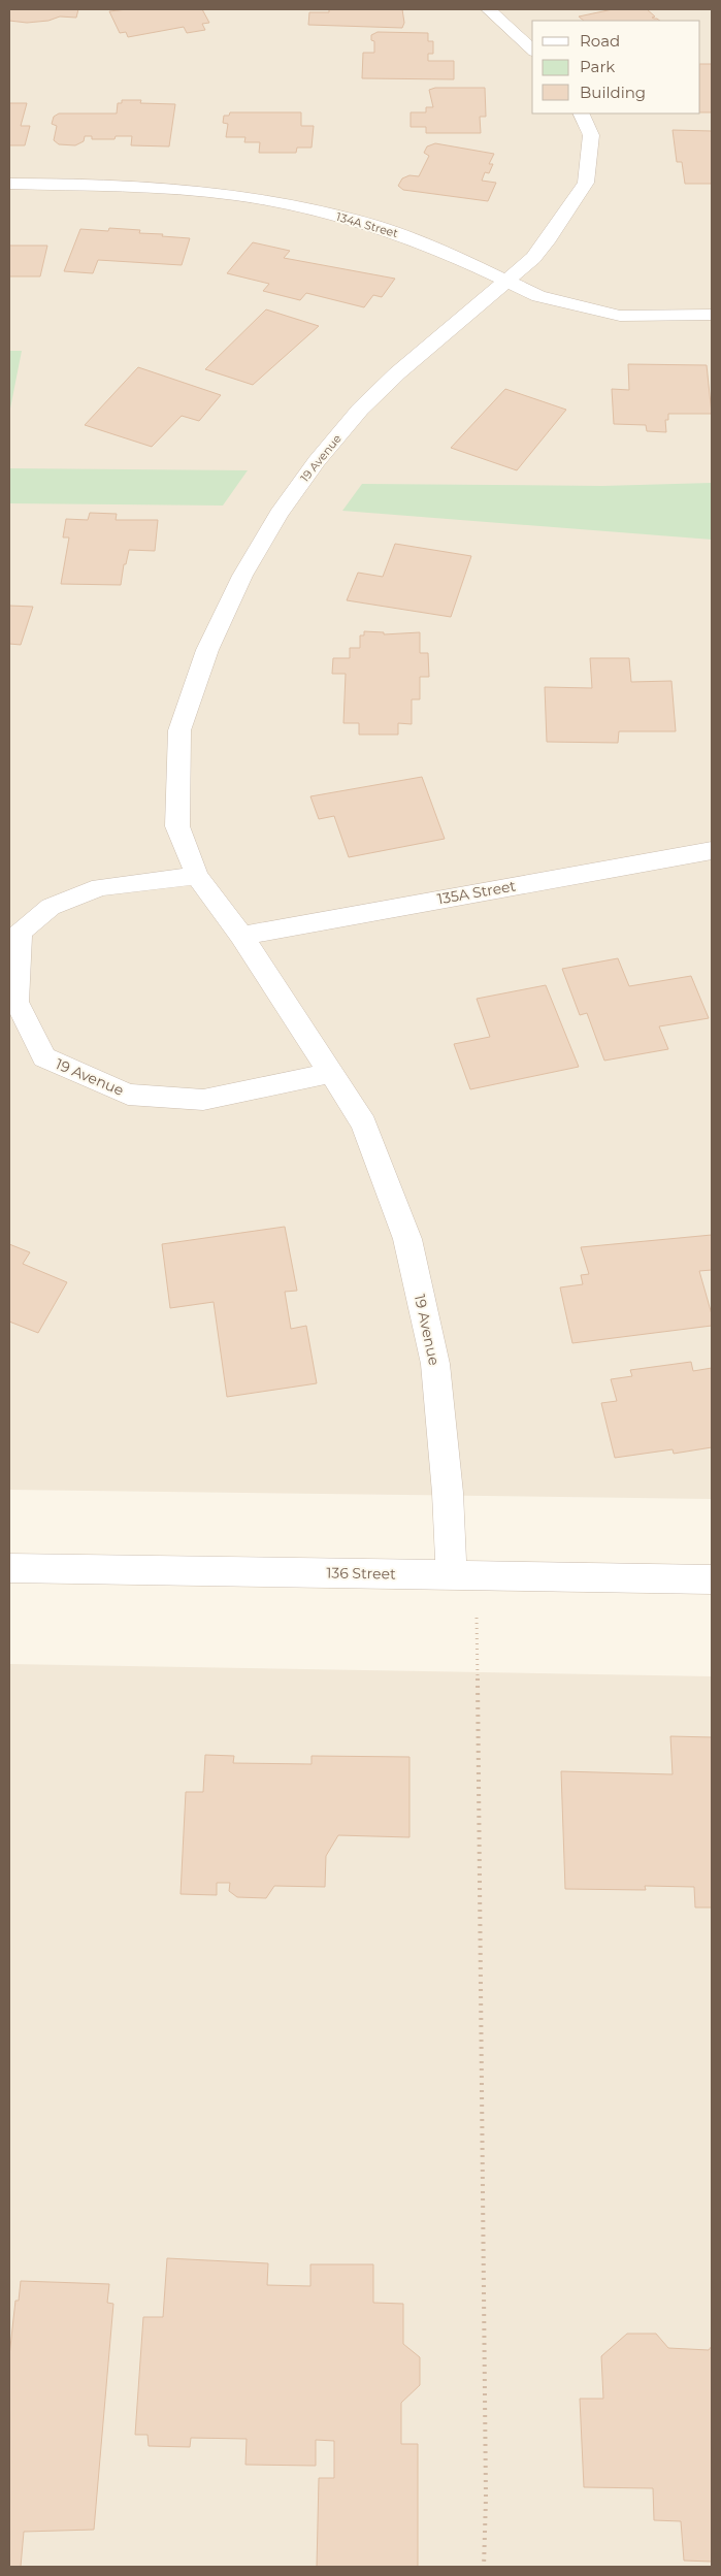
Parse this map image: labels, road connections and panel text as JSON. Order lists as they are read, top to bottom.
{
  "streets": {
    "street": [
      "134A Street",
      "19 Avenue",
      "135A Street",
      "136 Street"
    ]
  },
  "crossings": [
    ["134A Street", "19 Avenue"],
    ["19 Avenue", "135A Street"],
    ["19 Avenue", "136 Street"]
  ],
  "legend": ["Road", "Park", "Building"]
}
